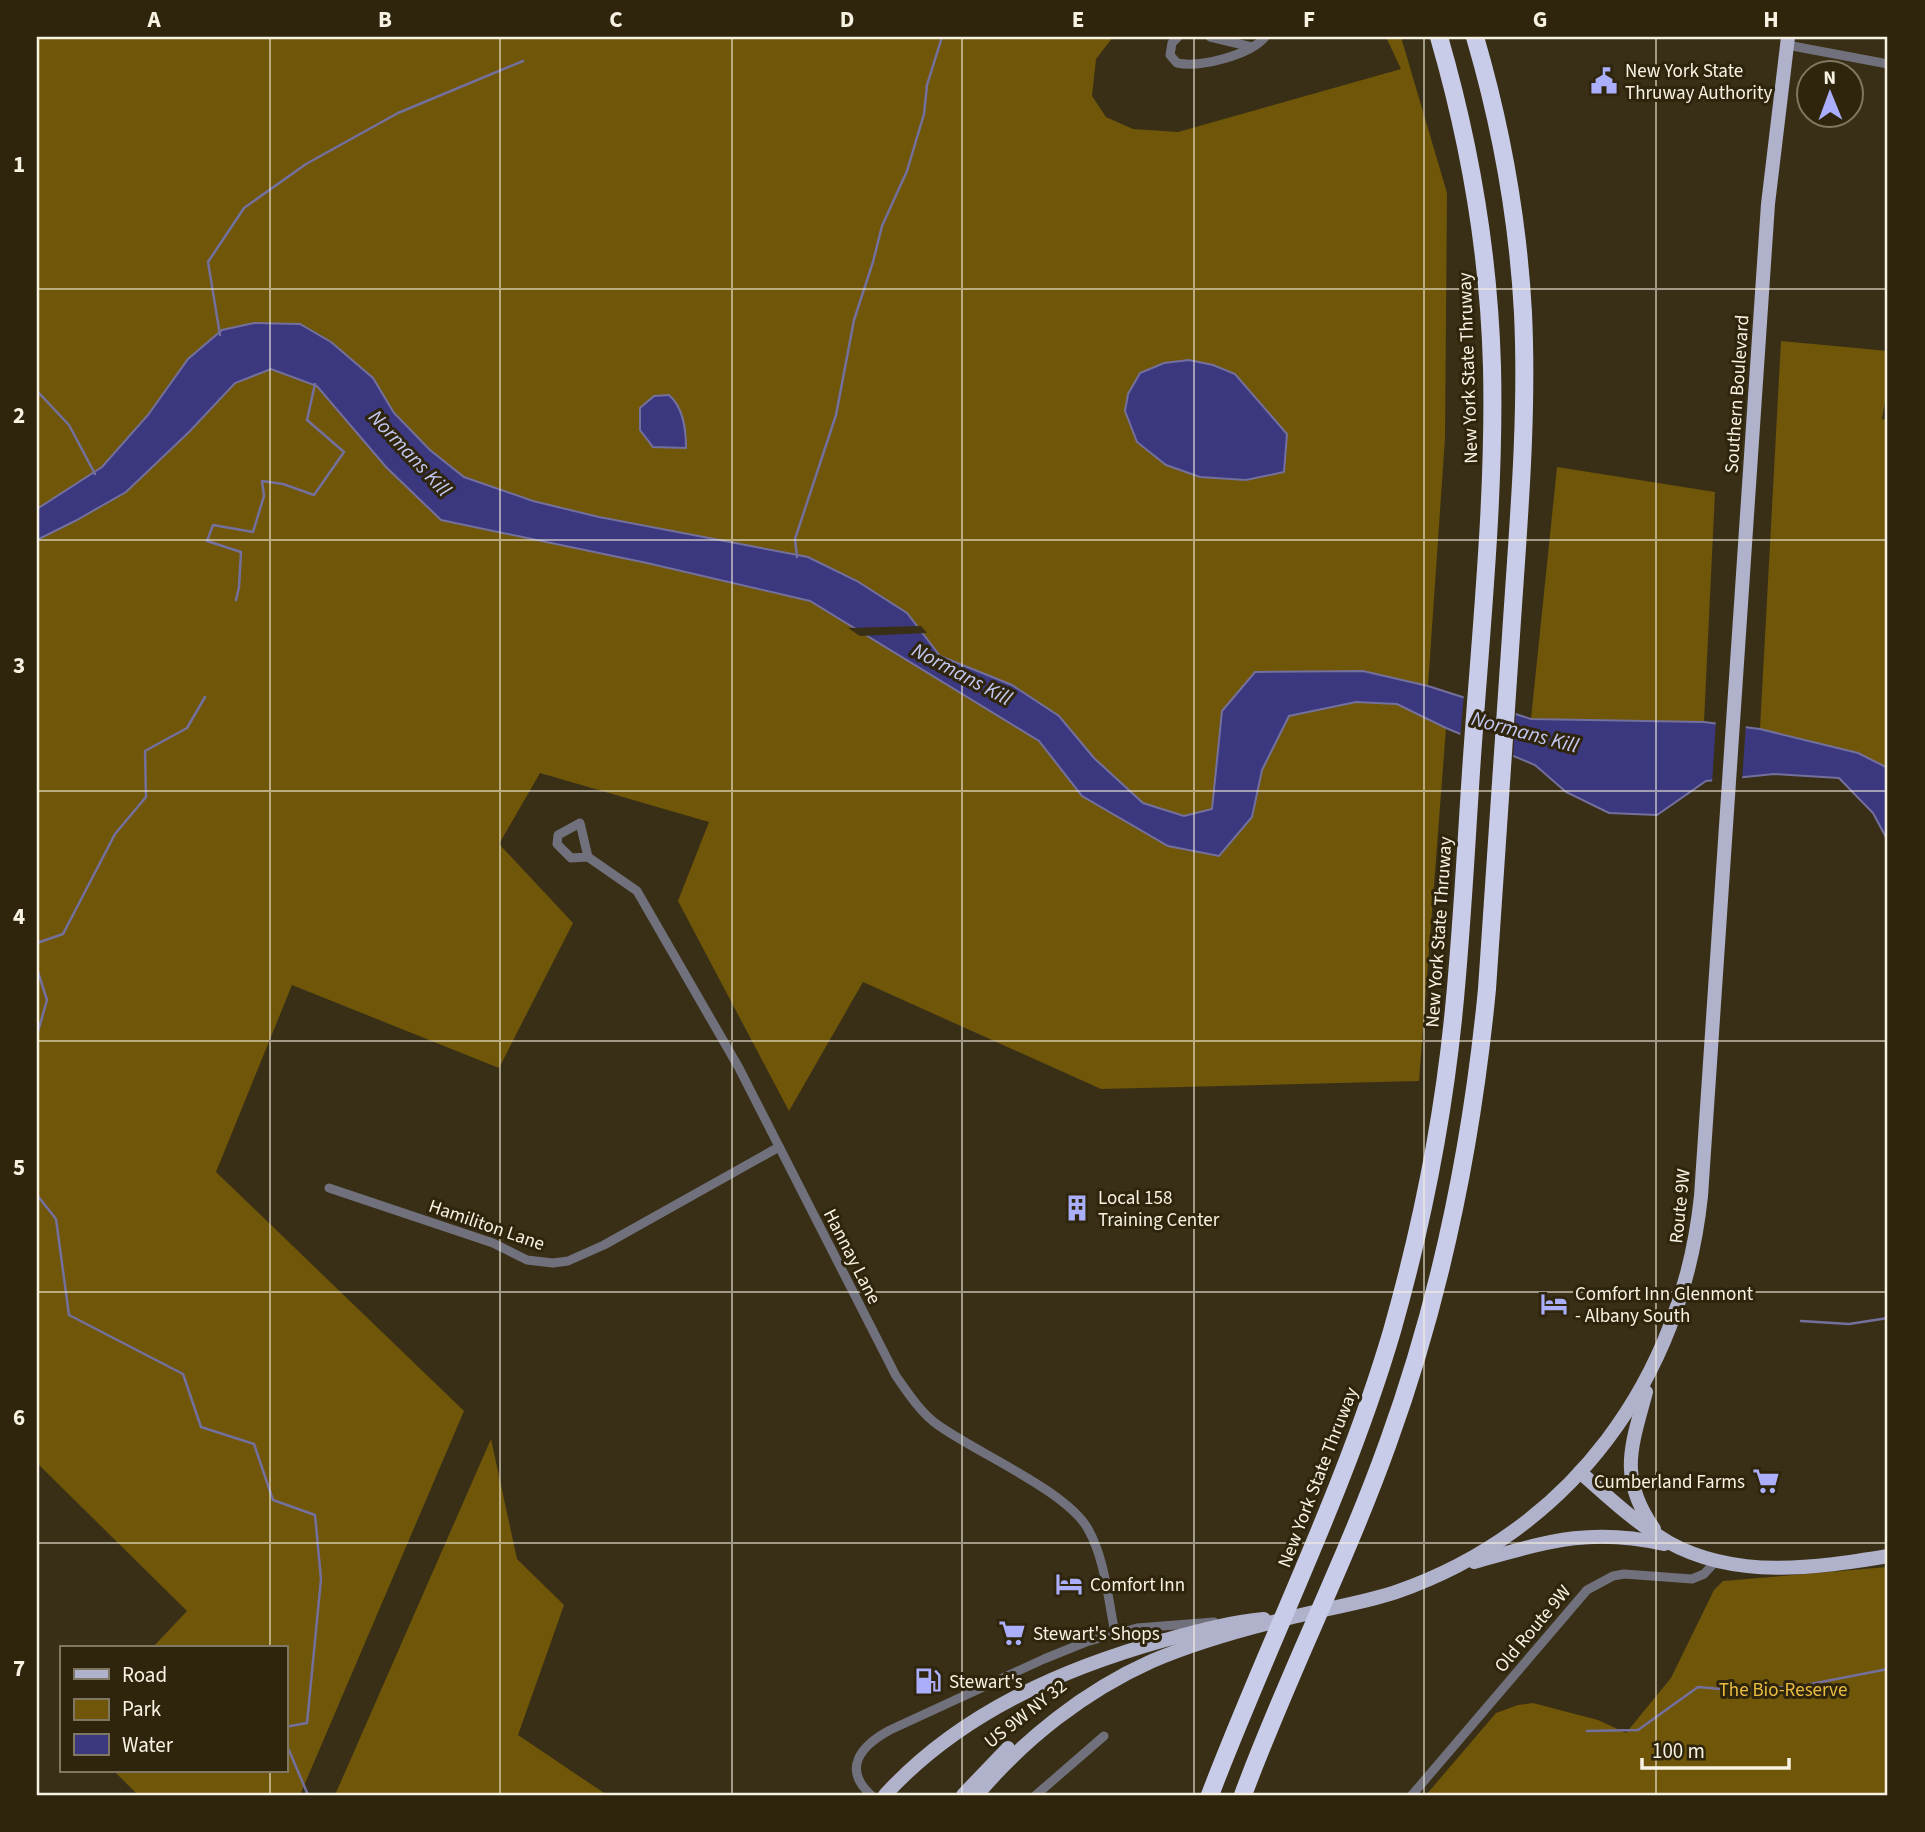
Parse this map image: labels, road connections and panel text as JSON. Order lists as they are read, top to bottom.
{
  "streets": {
    "highway": ["New York State Thruway"],
    "main road": ["Southern Boulevard", "Route 9W", "US 9W NY 32"],
    "street": ["Hamiliton Lane", "Hannay Lane", "Old Route 9W"]
  },
  "crossings": [
    ["Southern Boulevard", "Route 9W"],
    ["Hamiliton Lane", "Hannay Lane"]
  ],
  "water": ["Normans Kill"],
  "parks": ["The Bio-Reserve"],
  "places": {
    "public building": ["New York State Thruway Authority"],
    "building": ["Local 158 Training Center"],
    "hotel": ["Comfort Inn Glenmont - Albany South", "Comfort Inn"],
    "supermarket": ["Cumberland Farms", "Stewart's Shops"],
    "fuel station": ["Stewart's"]
  },
  "legend": ["Road", "Park", "Water"],
  "scale_bar": "100 m",
  "north": "top",
  "grid": {
    "columns": [
      "A",
      "B",
      "C",
      "D",
      "E",
      "F",
      "G",
      "H"
    ],
    "rows": [
      "1",
      "2",
      "3",
      "4",
      "5",
      "6",
      "7"
    ]
  }
}
